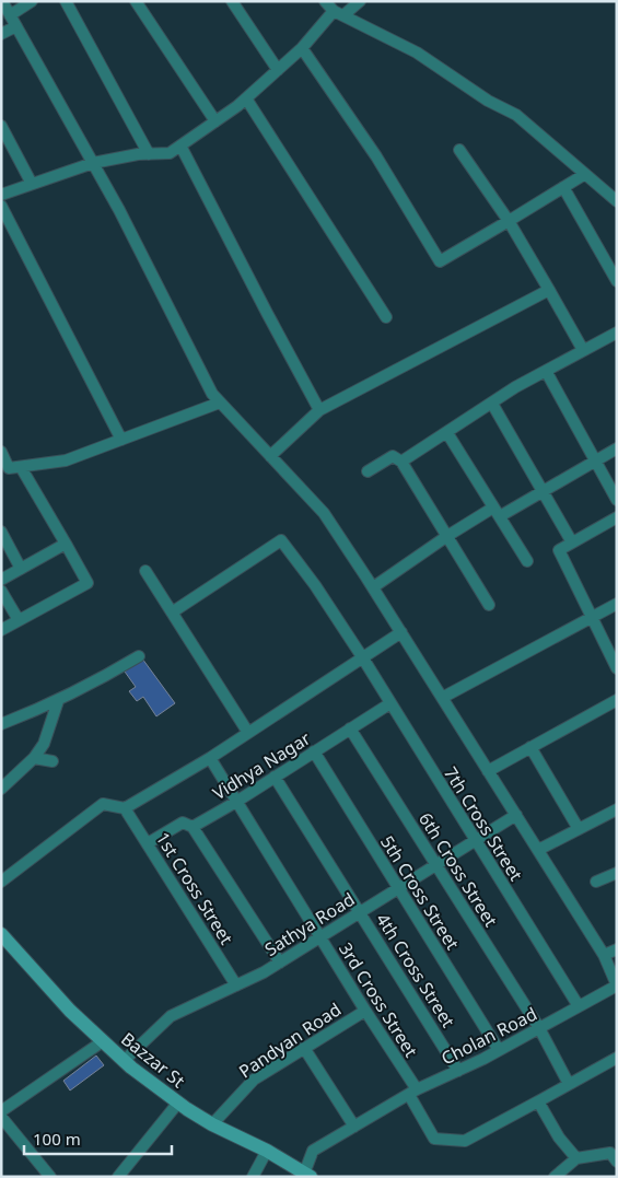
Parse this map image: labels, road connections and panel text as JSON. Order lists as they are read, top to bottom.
{
  "streets": {
    "main road": ["Bazzar St"],
    "street": [
      "Vidhya Nagar",
      "7th Cross Street",
      "6th Cross Street",
      "1st Cross Street",
      "5th Cross Street",
      "Sathya Road",
      "4th Cross Street",
      "3rd Cross Street",
      "Cholan Road",
      "Pandyan Road"
    ]
  },
  "crossings": [
    ["Vidhya Nagar", "7th Cross Street"],
    ["Vidhya Nagar", "6th Cross Street"],
    ["Vidhya Nagar", "1st Cross Street"],
    ["Vidhya Nagar", "5th Cross Street"],
    ["Vidhya Nagar", "4th Cross Street"],
    ["Vidhya Nagar", "3rd Cross Street"],
    ["7th Cross Street", "Sathya Road"],
    ["7th Cross Street", "Cholan Road"],
    ["6th Cross Street", "Sathya Road"],
    ["6th Cross Street", "Cholan Road"],
    ["1st Cross Street", "Sathya Road"],
    ["5th Cross Street", "Sathya Road"],
    ["5th Cross Street", "Cholan Road"],
    ["Sathya Road", "4th Cross Street"],
    ["Sathya Road", "3rd Cross Street"],
    ["Sathya Road", "Bazzar St"],
    ["4th Cross Street", "Cholan Road"],
    ["3rd Cross Street", "Cholan Road"],
    ["3rd Cross Street", "Pandyan Road"],
    ["Cholan Road", "Bazzar St"],
    ["Pandyan Road", "Bazzar St"]
  ],
  "scale_bar": "100 m"
}
